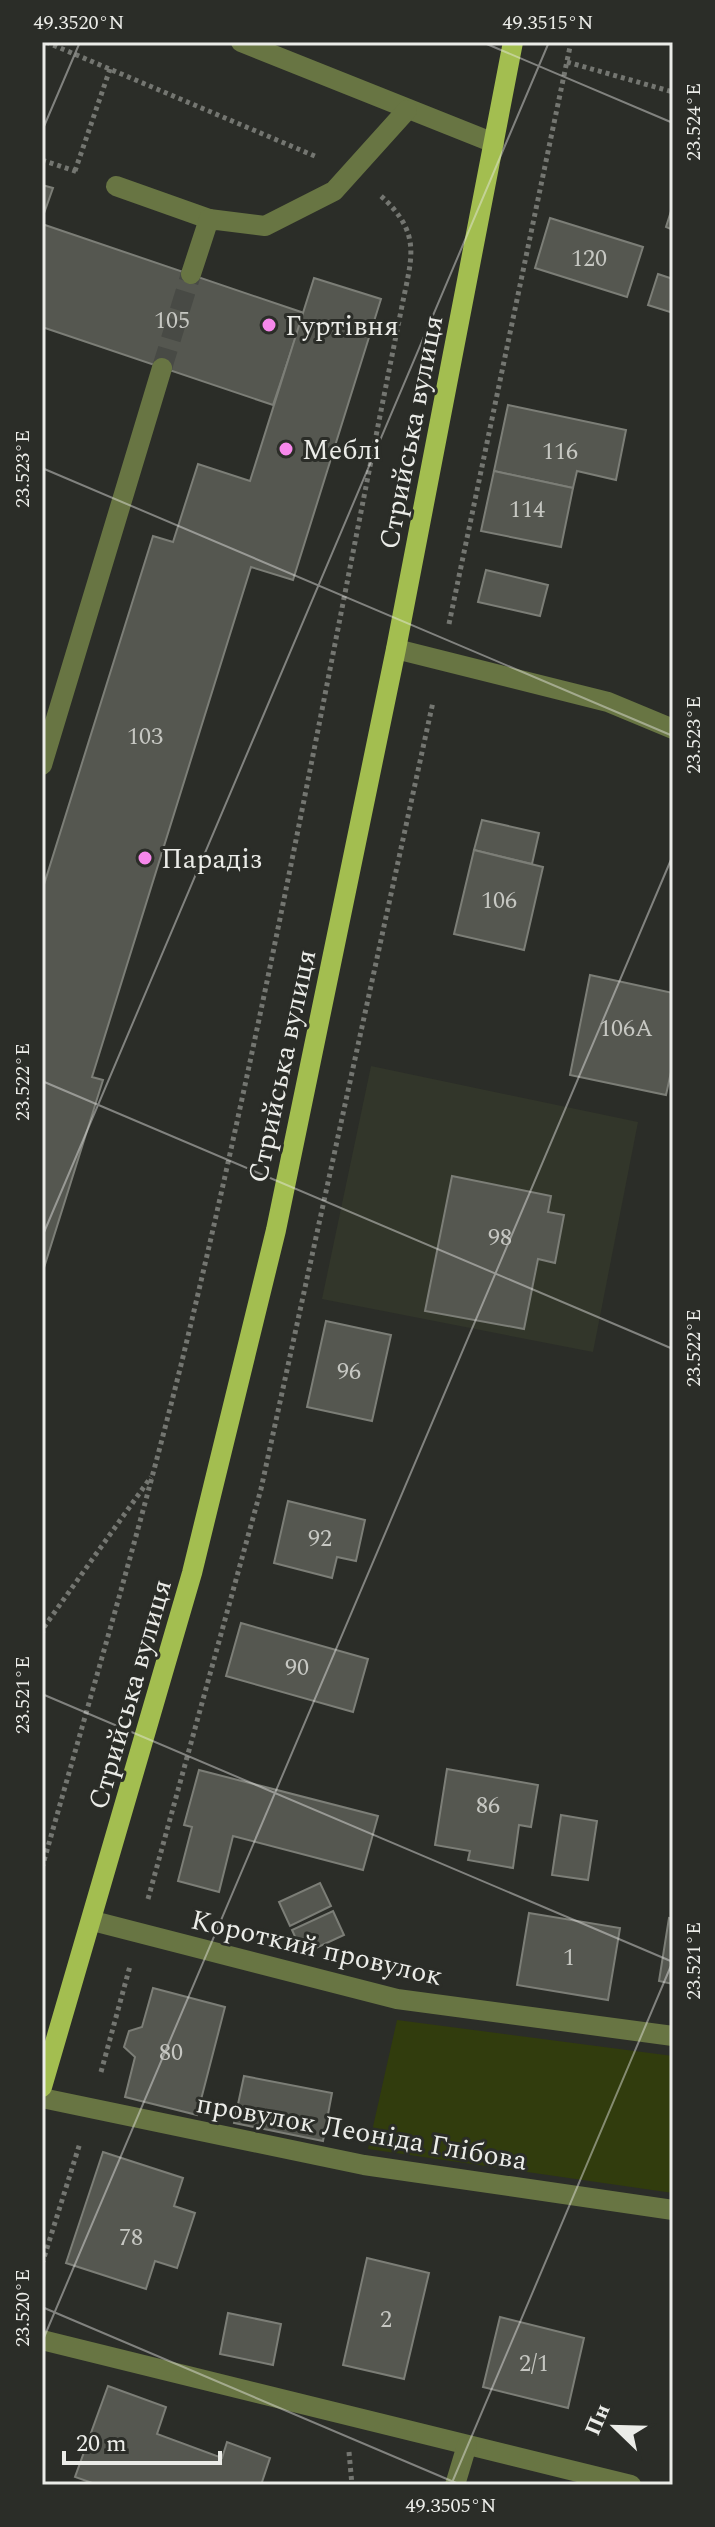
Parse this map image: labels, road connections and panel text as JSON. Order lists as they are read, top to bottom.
{
  "streets": {
    "main road": ["Стрийська вулиця"],
    "street": ["Короткий провулок", "провулок Леоніда Глібова"]
  },
  "crossings": [
    ["Стрийська вулиця", "Короткий провулок"]
  ],
  "places": ["Гуртівня", "Меблі", "Парадіз"],
  "house_numbers": [
    "120",
    "105",
    "116",
    "114",
    "103",
    "106",
    "106А",
    "98",
    "96",
    "92",
    "90",
    "86",
    "1",
    "80",
    "78",
    "2",
    "2/1"
  ],
  "scale_bar": "20 m",
  "north": "top left",
  "coordinates": [
    "49.3520°N",
    "49.3515°N",
    "23.524°E",
    "23.523°E",
    "23.522°E",
    "23.521°E",
    "23.520°E",
    "49.3505°N"
  ]
}
